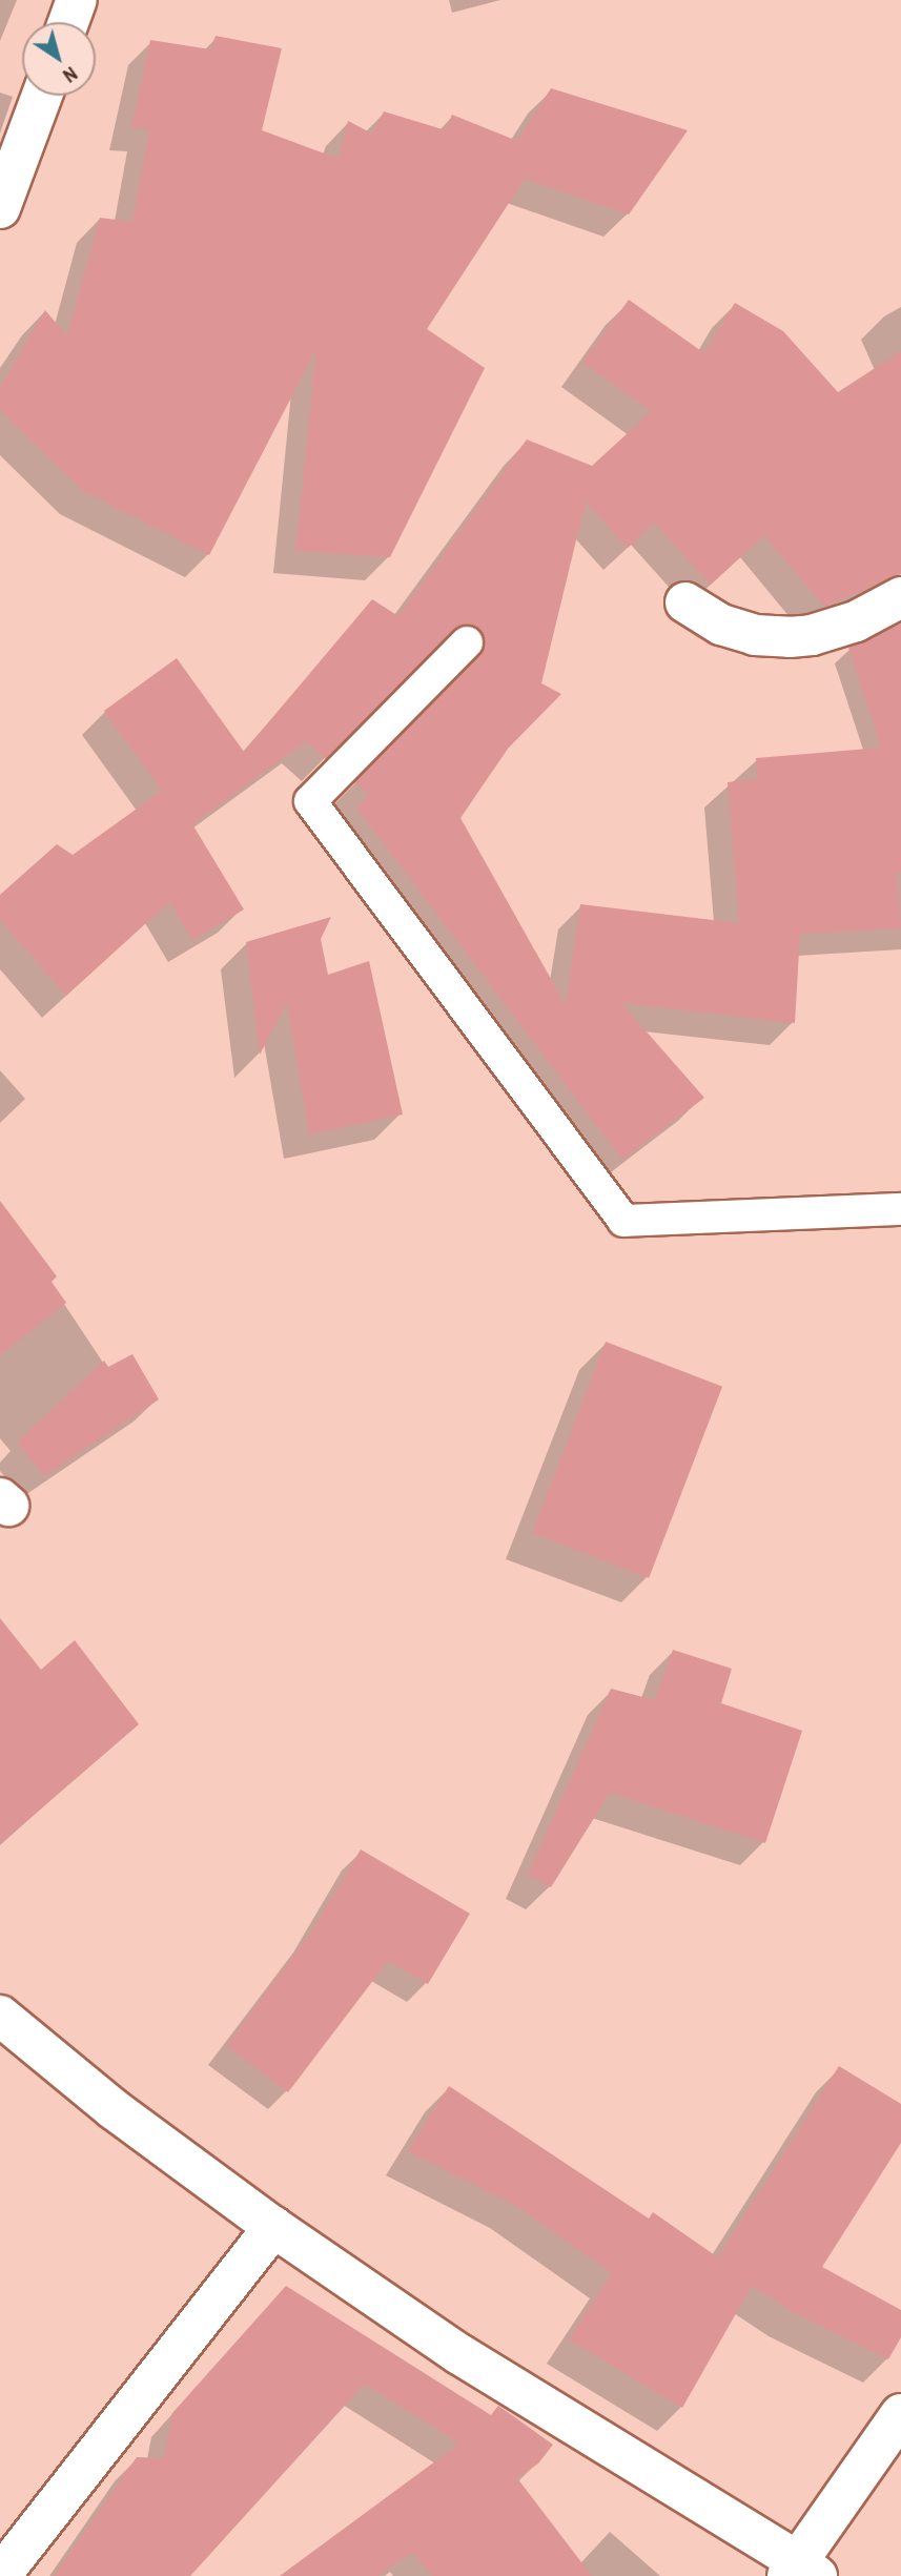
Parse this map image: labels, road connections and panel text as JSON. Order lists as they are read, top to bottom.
{
  "north": "bottom right"
}
